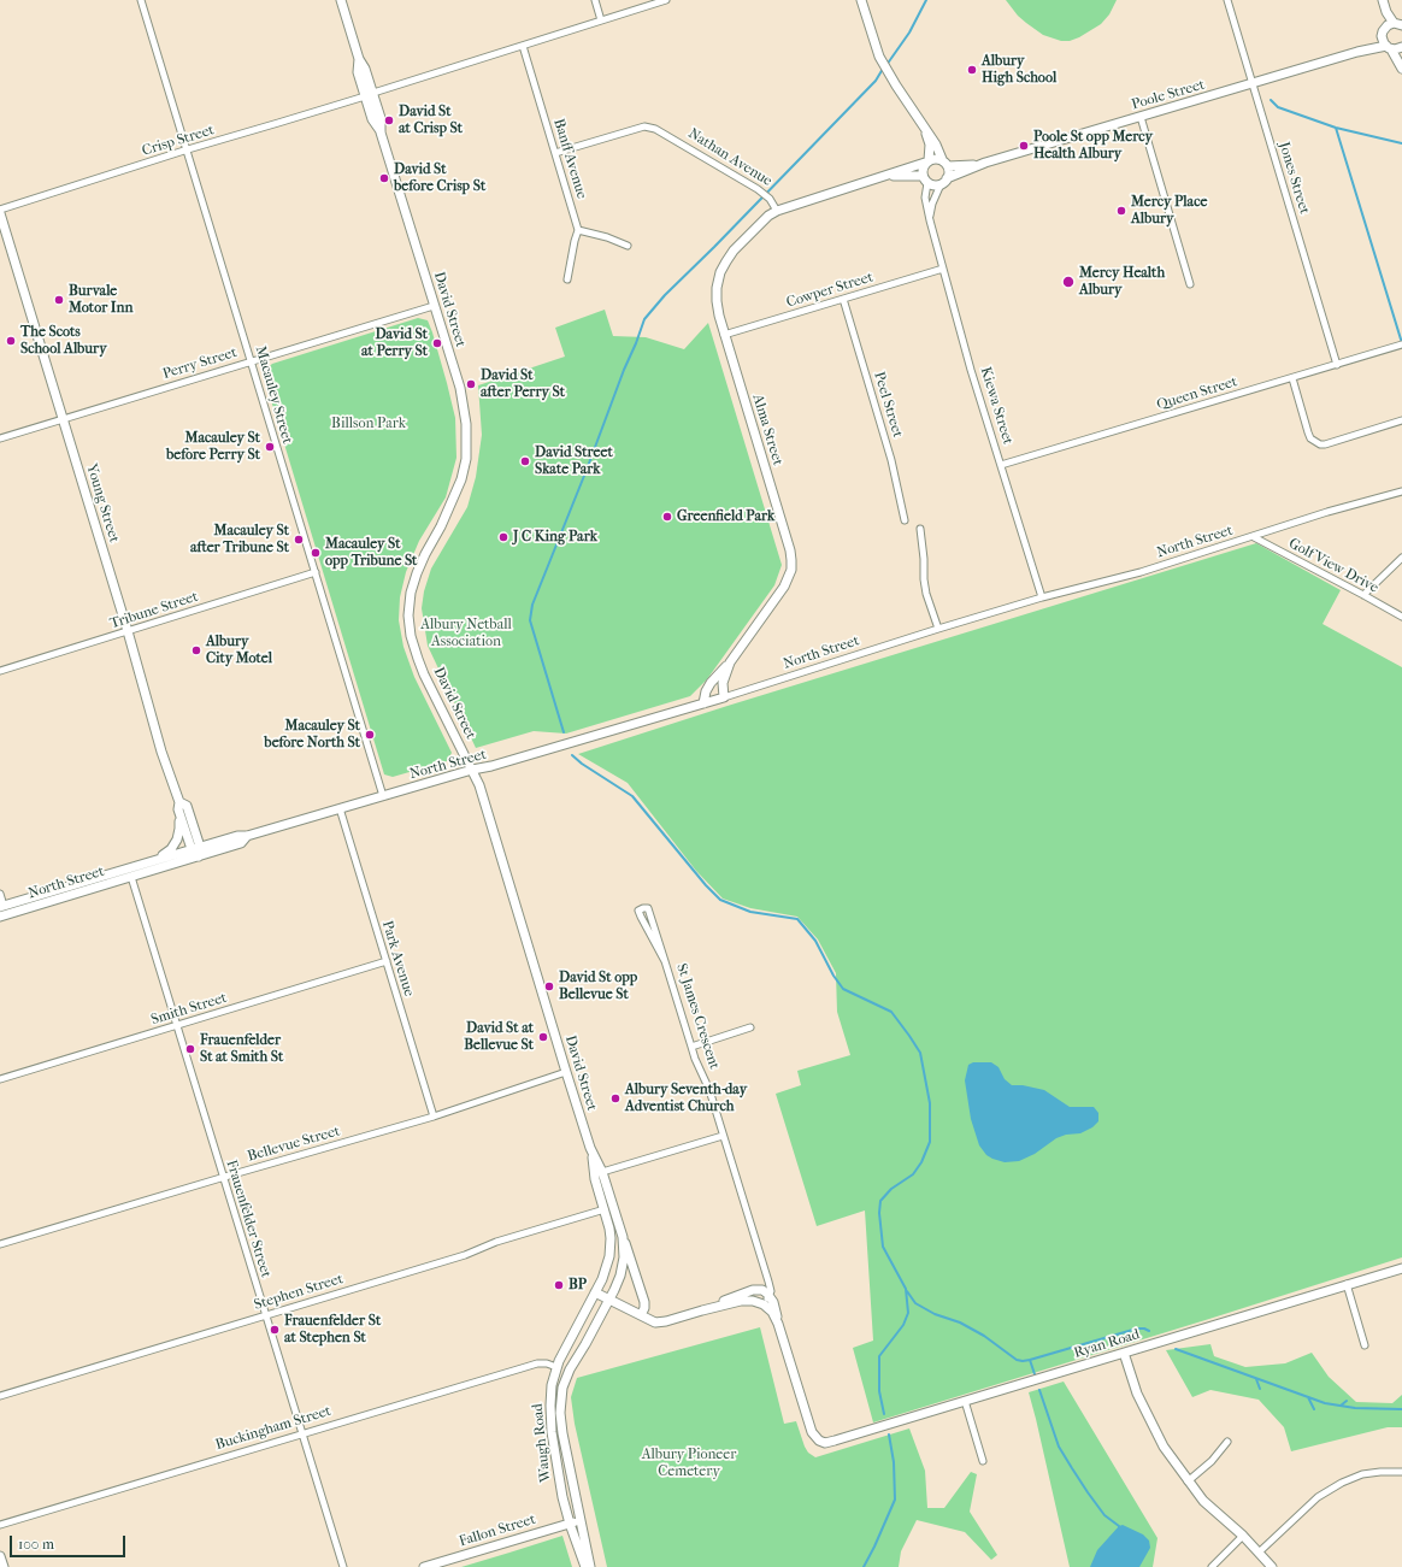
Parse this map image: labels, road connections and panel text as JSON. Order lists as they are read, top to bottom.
{
  "streets": {
    "street": [
      "Poole Street",
      "Crisp Street",
      "Nathan Avenue",
      "Banff Avenue",
      "Jones Street",
      "Cowper Street",
      "David Street",
      "Perry Street",
      "Queen Street",
      "Macauley Street",
      "Peel Street",
      "Kiewa Street",
      "Alma Street",
      "Young Street",
      "North Street",
      "Golf View Drive",
      "Tribune Street",
      "Park Avenue",
      "Smith Street",
      "St James Crescent",
      "Bellevue Street",
      "Frauenfelder Street",
      "Stephen Street",
      "Ryan Road",
      "Buckingham Street",
      "Waugh Road",
      "Fallon Street"
    ]
  },
  "crossings": [
    ["Poole Street", "Jones Street"],
    ["Poole Street", "Kiewa Street"],
    ["Crisp Street", "Banff Avenue"],
    ["Crisp Street", "David Street"],
    ["Crisp Street", "Macauley Street"],
    ["Nathan Avenue", "Banff Avenue"],
    ["Nathan Avenue", "Alma Street"],
    ["Jones Street", "Queen Street"],
    ["Cowper Street", "Peel Street"],
    ["Cowper Street", "Kiewa Street"],
    ["Cowper Street", "Alma Street"],
    ["David Street", "Perry Street"],
    ["David Street", "North Street"],
    ["David Street", "Bellevue Street"],
    ["David Street", "Stephen Street"],
    ["David Street", "Waugh Road"],
    ["Perry Street", "Macauley Street"],
    ["Perry Street", "Young Street"],
    ["Queen Street", "Kiewa Street"],
    ["Macauley Street", "North Street"],
    ["Macauley Street", "Tribune Street"],
    ["Kiewa Street", "North Street"],
    ["Alma Street", "North Street"],
    ["Young Street", "North Street"],
    ["Young Street", "Tribune Street"],
    ["North Street", "Golf View Drive"],
    ["North Street", "Park Avenue"],
    ["North Street", "Frauenfelder Street"],
    ["Park Avenue", "Smith Street"],
    ["Park Avenue", "Bellevue Street"],
    ["Smith Street", "Frauenfelder Street"],
    ["St James Crescent", "Ryan Road"],
    ["Bellevue Street", "Frauenfelder Street"],
    ["Frauenfelder Street", "Stephen Street"],
    ["Frauenfelder Street", "Buckingham Street"],
    ["Buckingham Street", "Waugh Road"],
    ["Waugh Road", "Fallon Street"]
  ],
  "parks": ["Billson Park", "Albury Netball Association", "Albury Pioneer Cemetery"],
  "places": [
    "Albury High School",
    "David St at Crisp St",
    "Poole St opp Mercy Health Albury",
    "David St before Crisp St",
    "Mercy Place Albury",
    "Mercy Health Albury",
    "Burvale Motor Inn",
    "The Scots School Albury",
    "David St at Perry St",
    "David St after Perry St",
    "Macauley St before Perry St",
    "David Street Skate Park",
    "Greenfield Park",
    "J C King Park",
    "Macauley St after Tribune St",
    "Macauley St opp Tribune St",
    "Albury City Motel",
    "Macauley St before North St",
    "David St opp Bellevue St",
    "David St at Bellevue St",
    "Frauenfelder St at Smith St",
    "Albury Seventh-day Adventist Church",
    "BP",
    "Frauenfelder St at Stephen St"
  ],
  "scale_bar": "100 m"
}
